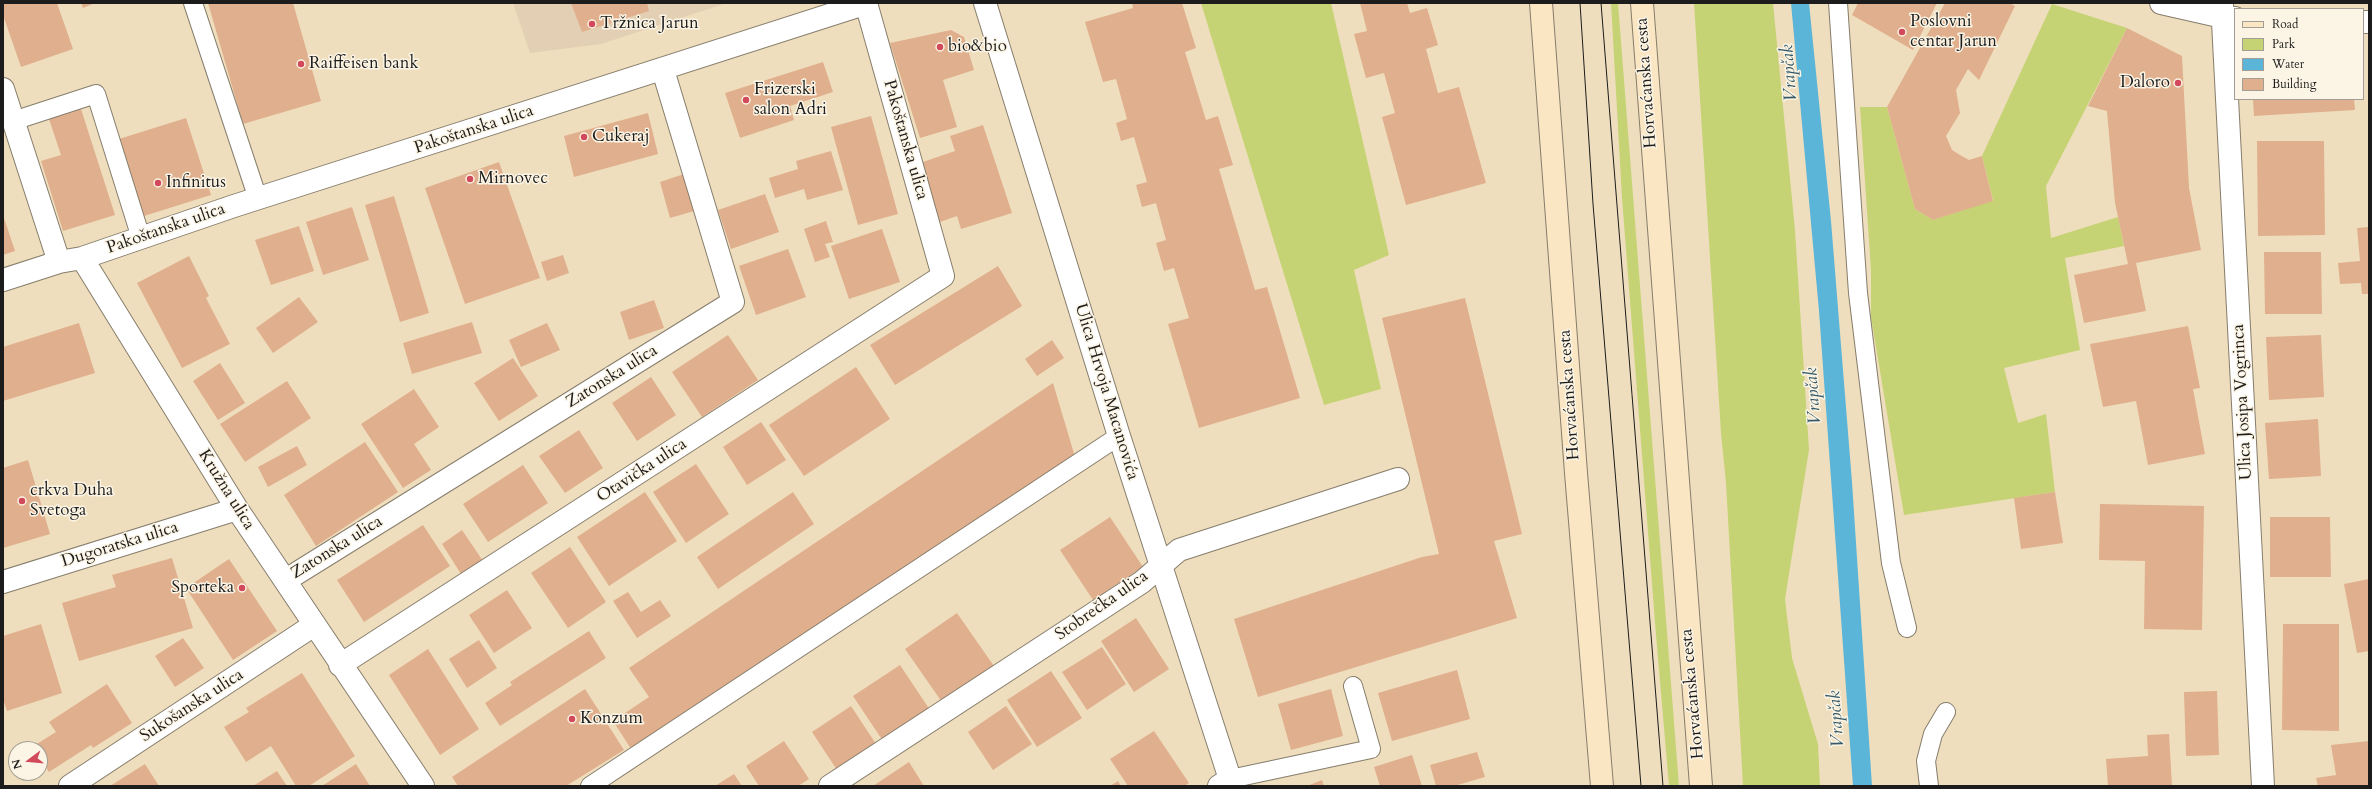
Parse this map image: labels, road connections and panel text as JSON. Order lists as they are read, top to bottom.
{
  "streets": {
    "street": [
      "Horvaćanska cesta",
      "Pakoštanska ulica",
      "Zatonska ulica",
      "Ulica Hrvoja Macanovića",
      "Ulica Josipa Vogrinca",
      "Otavička ulica",
      "Kružna ulica",
      "Dugoratska ulica",
      "Stobrečka ulica",
      "Sukošanska ulica"
    ]
  },
  "crossings": [
    ["Pakoštanska ulica", "Zatonska ulica"],
    ["Pakoštanska ulica", "Otavička ulica"],
    ["Pakoštanska ulica", "Kružna ulica"],
    ["Zatonska ulica", "Kružna ulica"],
    ["Ulica Hrvoja Macanovića", "Stobrečka ulica"],
    ["Otavička ulica", "Kružna ulica"],
    ["Kružna ulica", "Dugoratska ulica"],
    ["Kružna ulica", "Sukošanska ulica"]
  ],
  "water": ["Vrapčak"],
  "places": [
    "Tržnica Jarun",
    "Poslovni centar Jarun",
    "bio&bio",
    "Raiffeisen bank",
    "Daloro",
    "Frizerski salon Adri",
    "Cukeraj",
    "Mirnovec",
    "Infinitus",
    "crkva Duha Svetoga",
    "Sporteka",
    "Konzum"
  ],
  "legend": [
    "Road",
    "Park",
    "Water",
    "Building"
  ],
  "north": "left"
}
